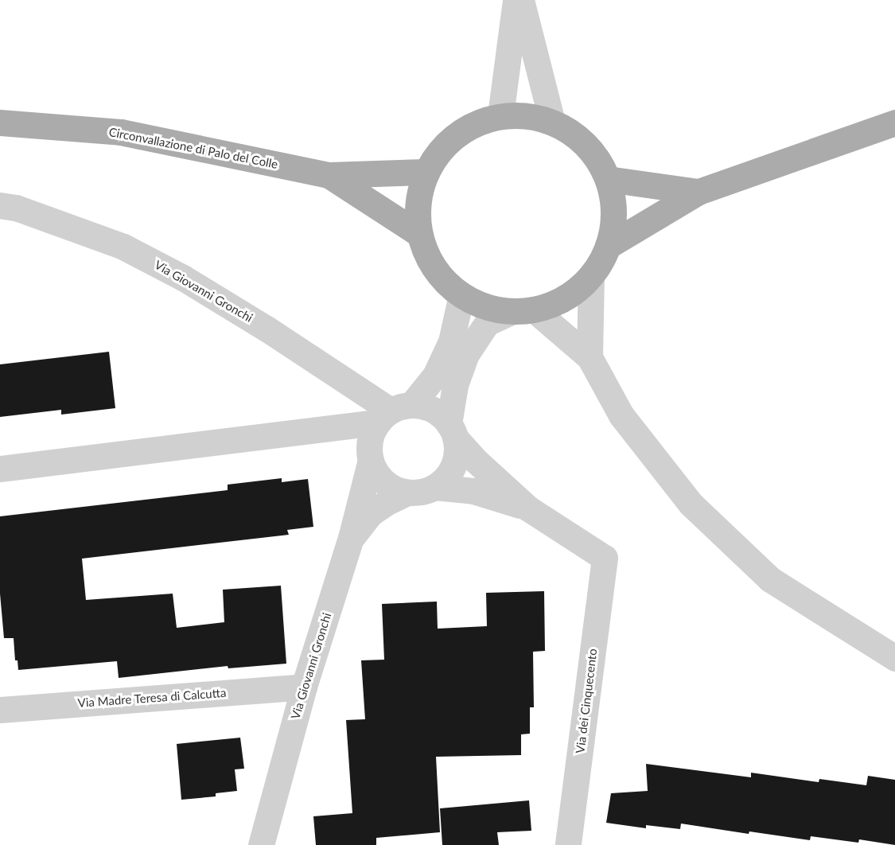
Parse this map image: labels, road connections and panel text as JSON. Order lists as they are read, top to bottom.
{
  "streets": {
    "main road": ["Circonvallazione di Palo del Colle"],
    "street": ["Via Giovanni Gronchi", "Via Madre Teresa di Calcutta", "Via dei Cinquecento"]
  },
  "crossings": [
    ["Via Giovanni Gronchi", "Via Madre Teresa di Calcutta"],
    ["Via Giovanni Gronchi", "Via dei Cinquecento"]
  ]
}
